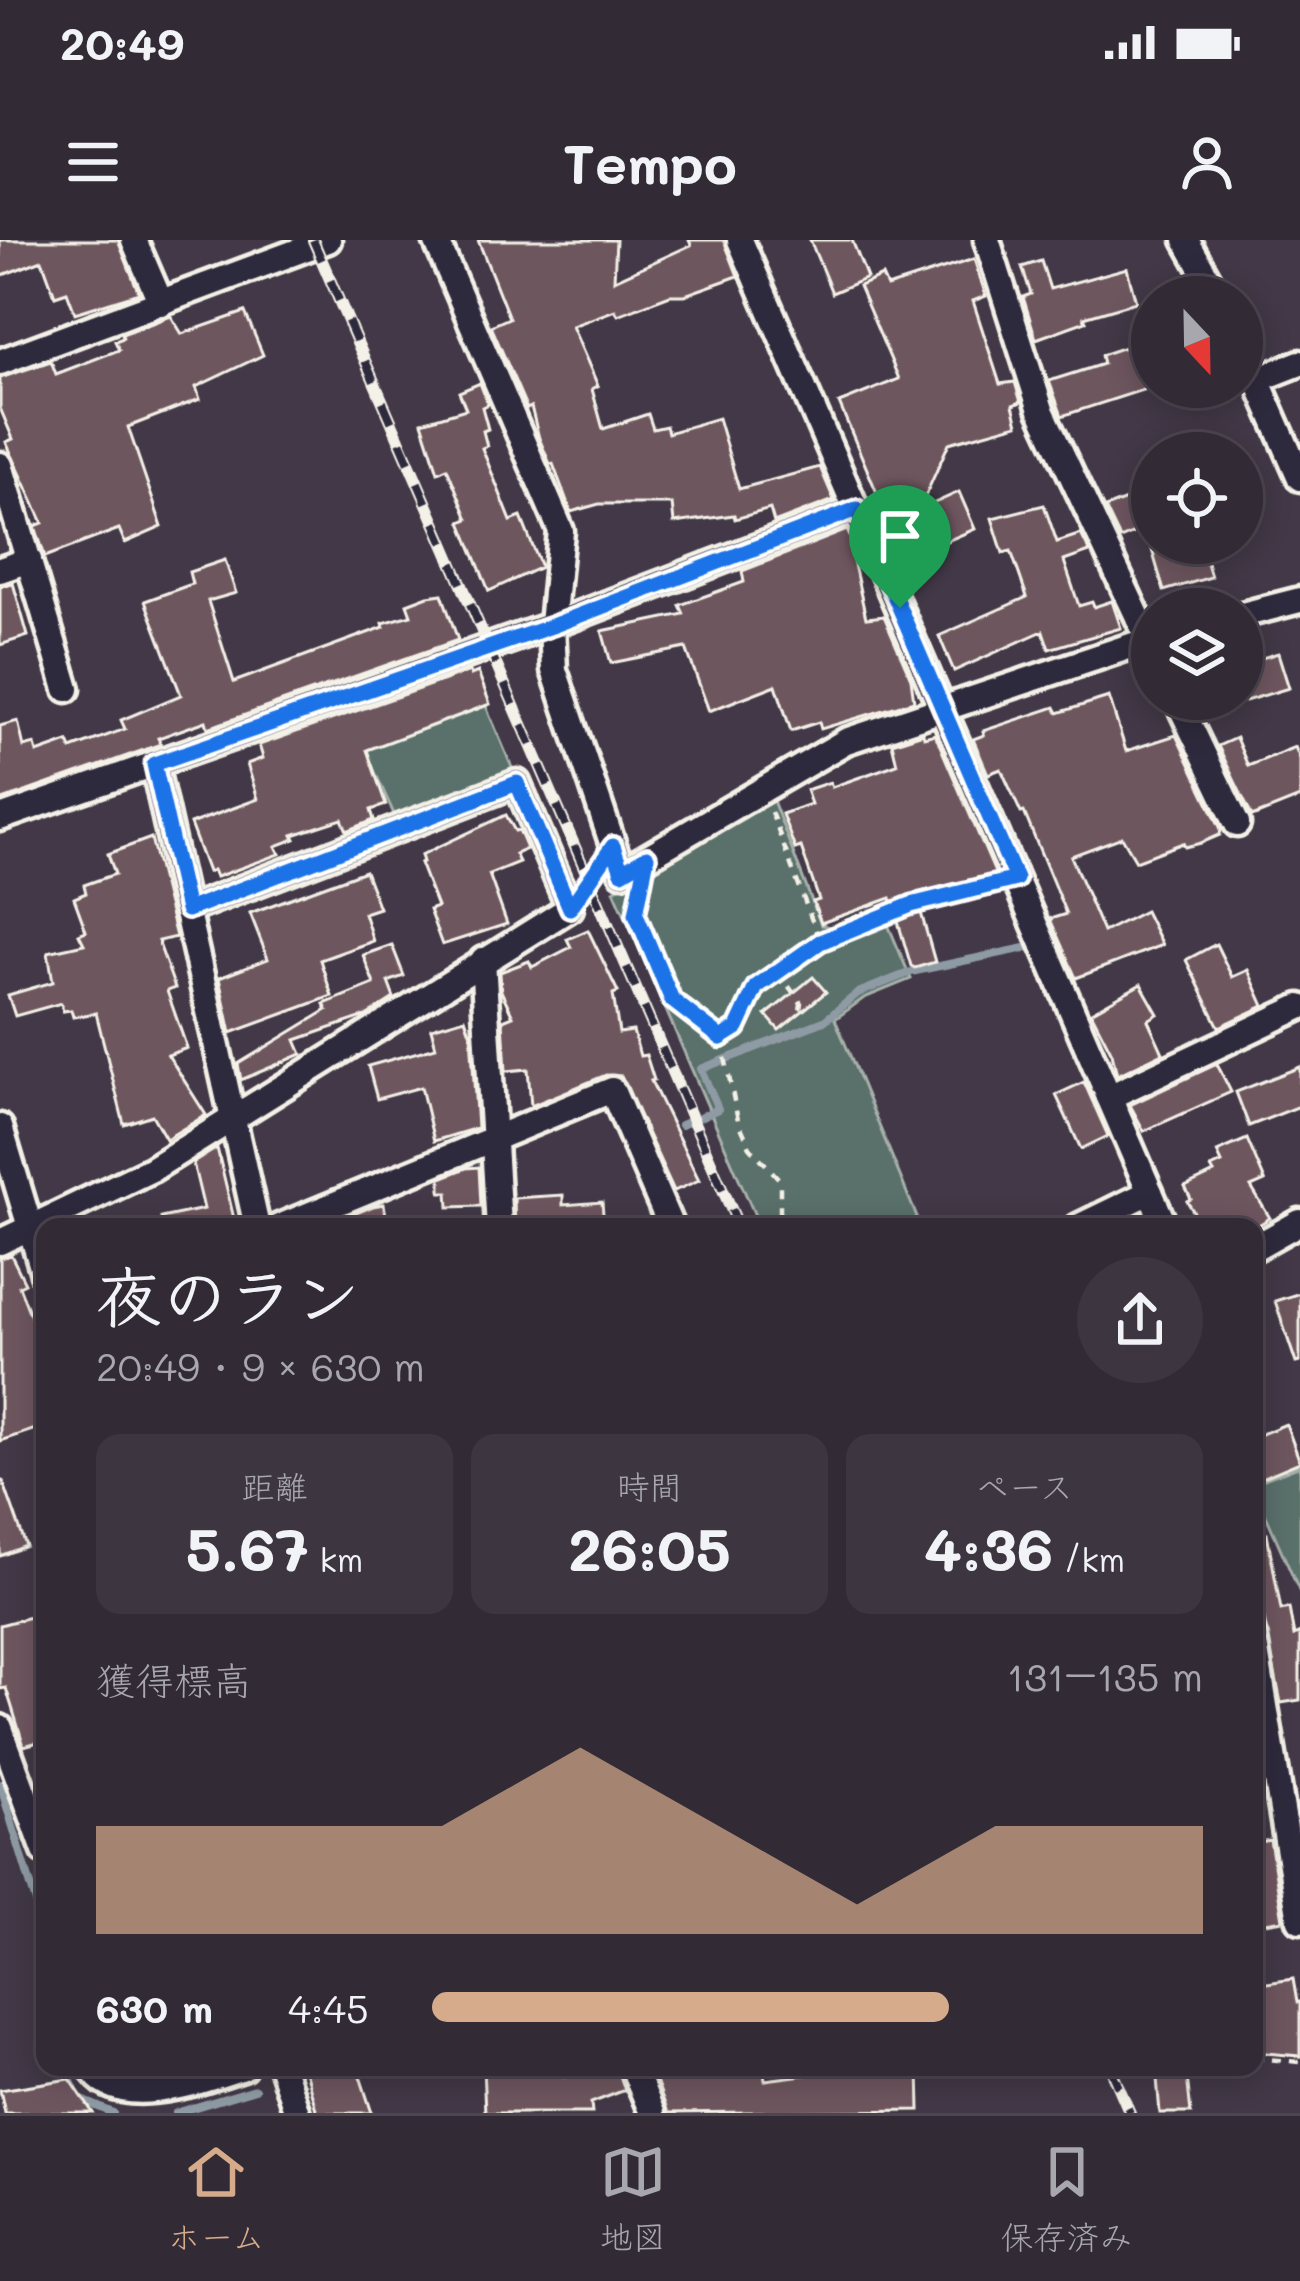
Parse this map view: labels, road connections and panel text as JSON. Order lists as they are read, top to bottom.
{
  "north": "bottom",
  "page": {
    "status": "20:49",
    "header": "Tempo",
    "heading": ["夜のラン", "20:49 · 9 × 630 m"],
    "stats": [
      ["距離", "5.67 km"],
      ["時間", "26:05"],
      ["ペース", "4:36 /km"]
    ],
    "chart": ["獲得標高", "131–135 m"],
    "list": [
      {
        "name": "630 m",
        "note": "4:45"
      }
    ],
    "tabs": ["ホーム", "地図", "保存済み"]
  }
}
